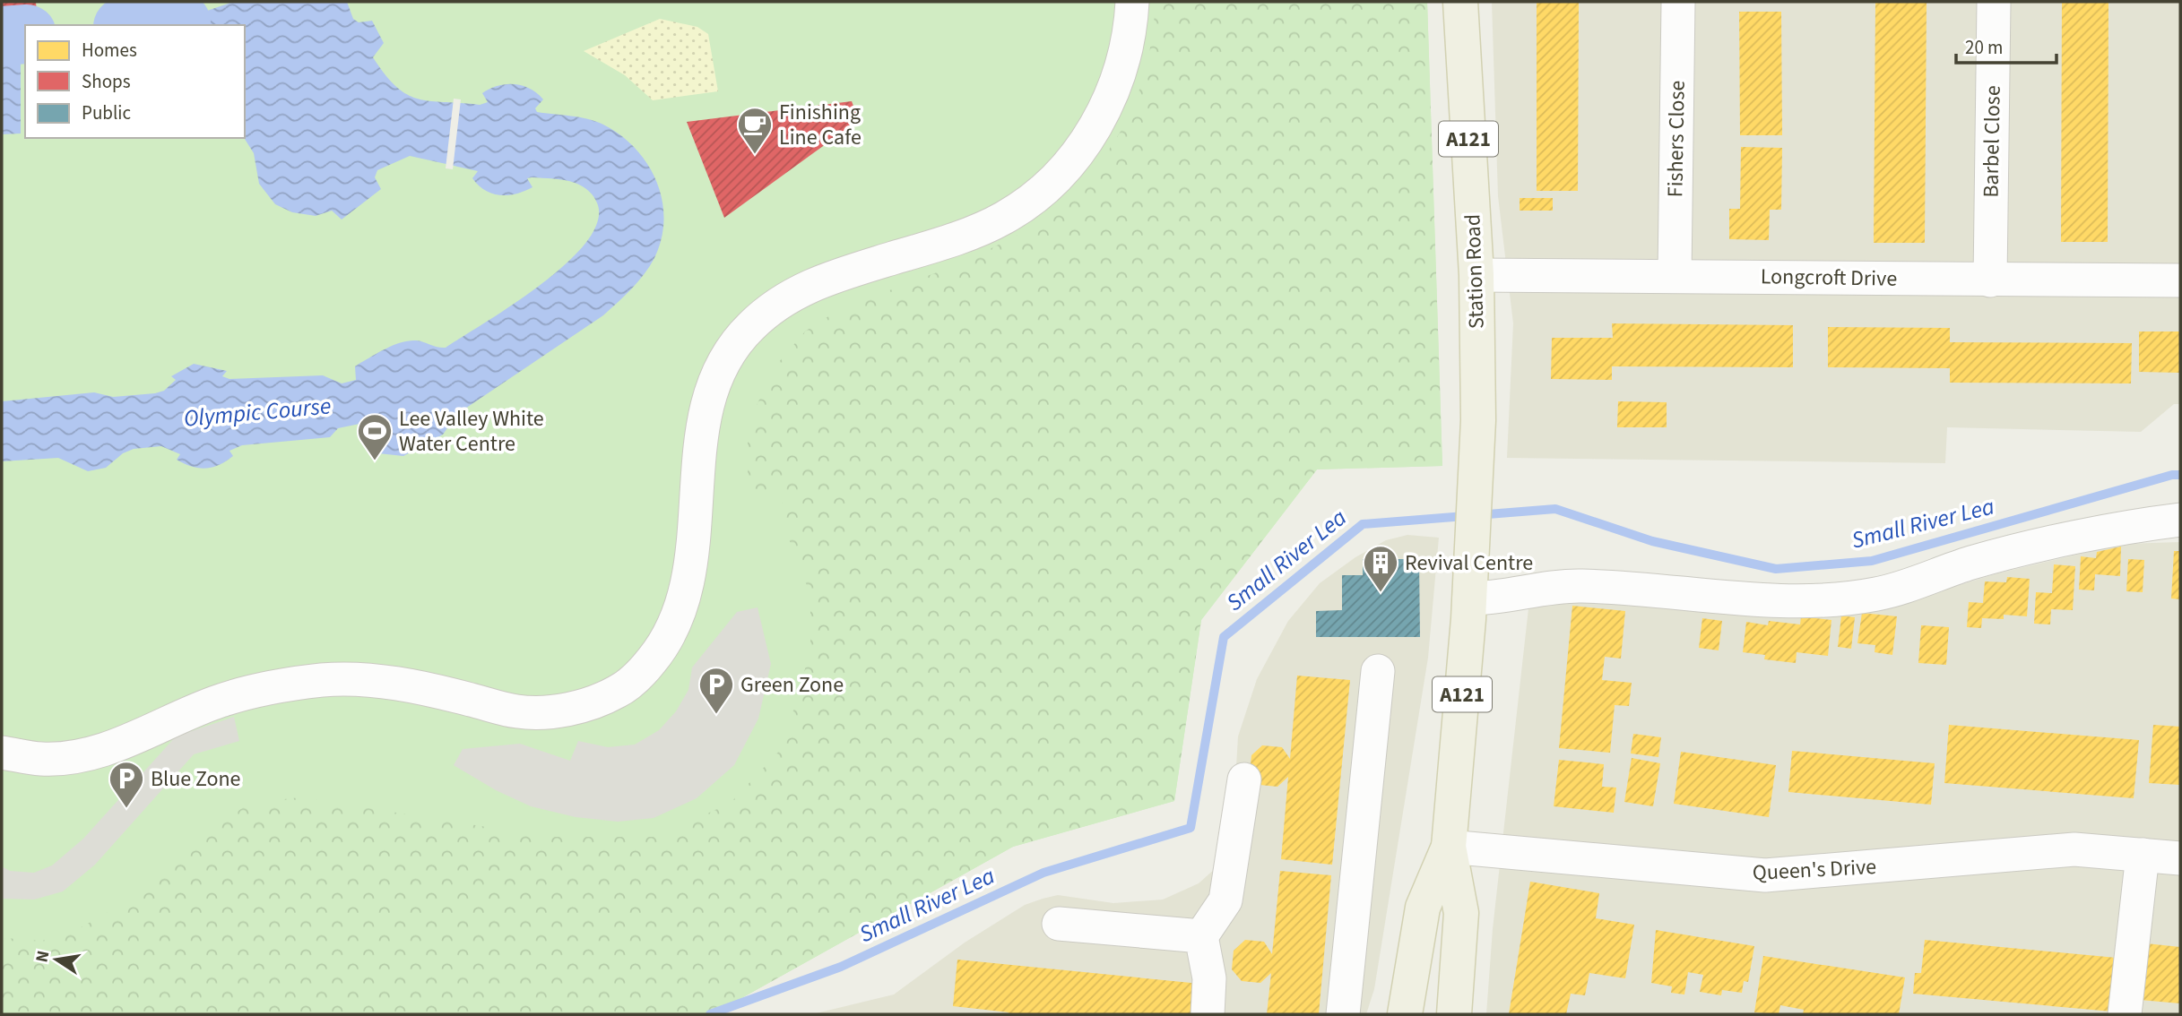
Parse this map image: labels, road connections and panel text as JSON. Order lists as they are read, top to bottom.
{
  "streets": {
    "main road": ["A121", "Station Road"],
    "street": [
      "Fishers Close",
      "Barbel Close",
      "Longcroft Drive",
      "Queen's Drive"
    ]
  },
  "crossings": [
    ["A121", "Station Road"],
    ["A121", "Queen's Drive"],
    ["Fishers Close", "Longcroft Drive"],
    ["Barbel Close", "Longcroft Drive"],
    ["Station Road", "Longcroft Drive"]
  ],
  "water": ["Olympic Course", "Small River Lea"],
  "places": {
    "cafe": ["Finishing Line Cafe"],
    "sports": ["Lee Valley White Water Centre"],
    "building": ["Revival Centre"],
    "parking": ["Green Zone", "Blue Zone"]
  },
  "legend": ["Homes", "Shops", "Public"],
  "scale_bar": "20 m",
  "north": "left"
}
